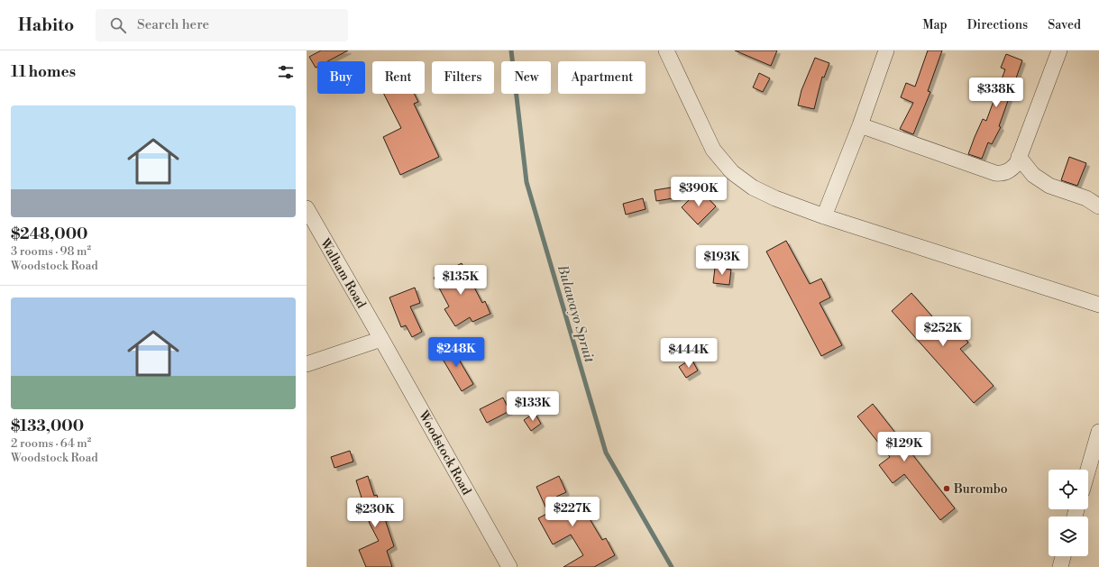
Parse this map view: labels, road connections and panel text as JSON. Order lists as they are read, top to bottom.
{
  "streets": {
    "street": ["Walham Road", "Woodstock Road"]
  },
  "crossings": [
    ["Walham Road", "Woodstock Road"]
  ],
  "water": ["Bulawayo Spruit"],
  "places": ["Burombo"],
  "page": {
    "header": "Habito",
    "search": "Search here",
    "nav": ["Map", "Directions", "Saved"],
    "heading": "11 homes",
    "chip": [
      "Buy",
      "Rent",
      "Filters",
      "New",
      "Apartment"
    ],
    "price": [
      "$338K",
      "$390K",
      "$193K",
      "$135K",
      "$252K",
      "$248K",
      "$444K",
      "$133K",
      "$129K",
      "$227K",
      "$230K"
    ],
    "list": [
      {
        "name": "$248,000",
        "note": "3 rooms · 98 m² · Woodstock Road"
      },
      {
        "name": "$133,000",
        "note": "2 rooms · 64 m² · Woodstock Road"
      }
    ]
  }
}
